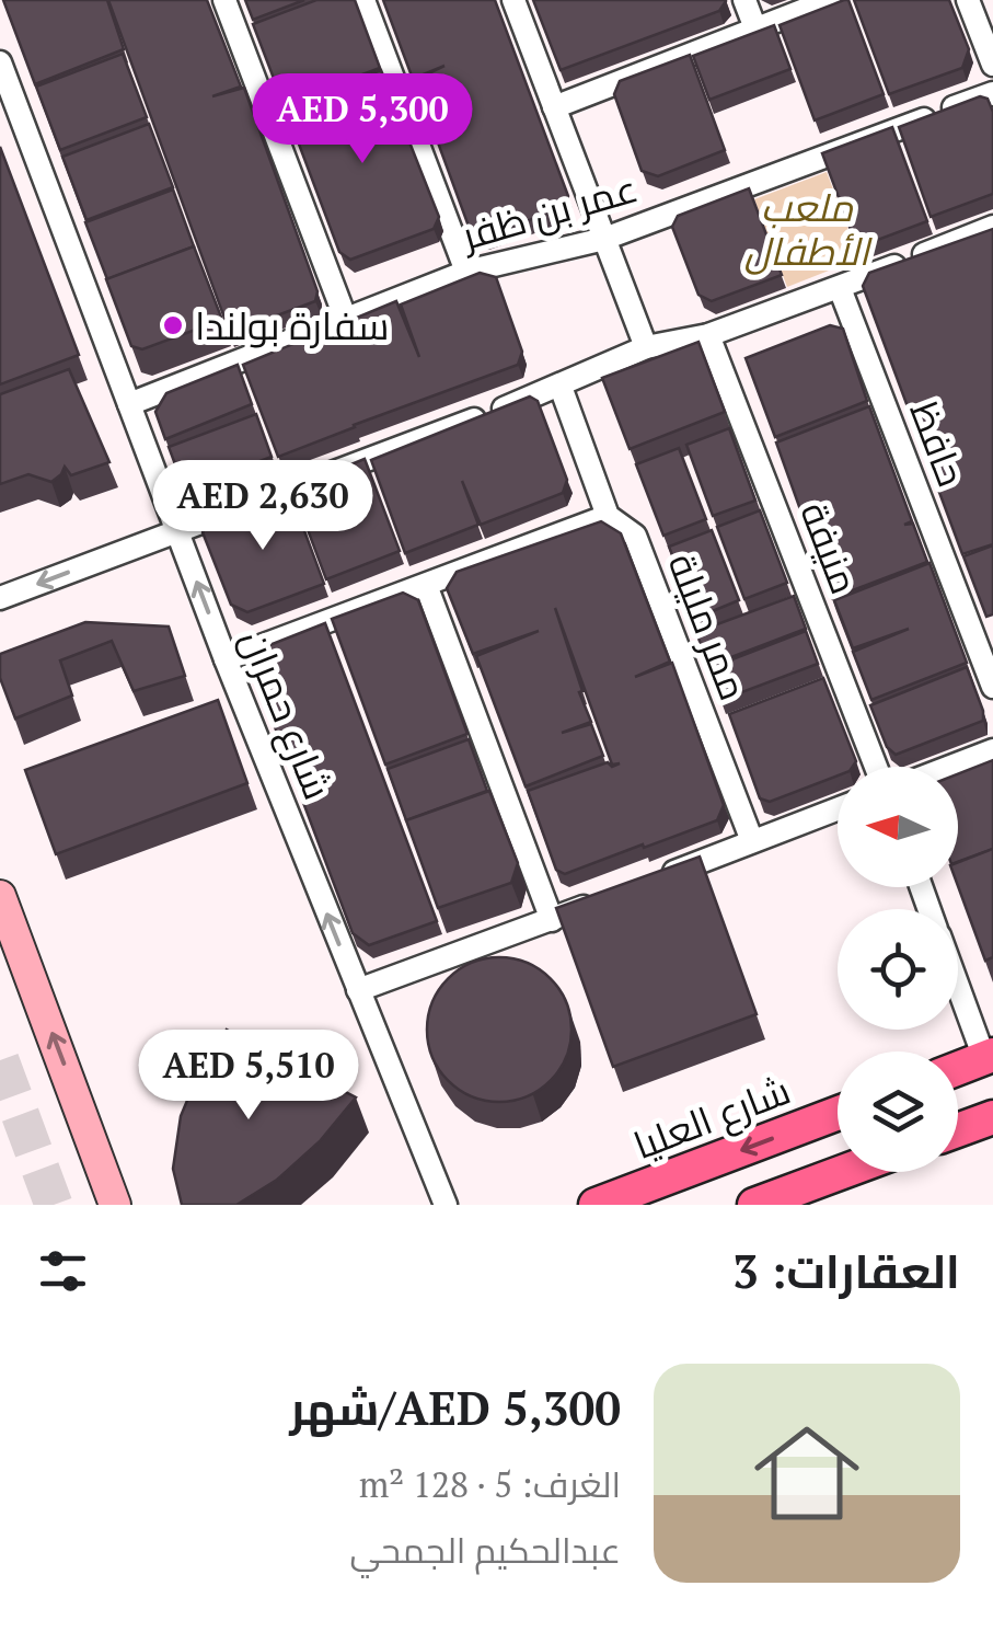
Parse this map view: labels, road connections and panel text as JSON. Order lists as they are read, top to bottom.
{
  "streets": {
    "main road": ["شارع العليا"],
    "street": [
      "عمر بن ظفر",
      "حافظ",
      "منيفة",
      "ممر مليلة",
      "شارع حمران"
    ]
  },
  "crossings": [
    ["عمر بن ظفر", "شارع حمران"]
  ],
  "one_way": ["شارع حمران"],
  "parks": ["ملعب الأطفال"],
  "places": ["سفارة بولندا"],
  "north": "left",
  "page": {
    "price": ["AED 5,300", "AED 2,630", "AED 5,510"],
    "heading": "العقارات: 3",
    "list": [
      {
        "name": "AED 5,300/شهر",
        "note": "الغرف: 5 · 128 m² · عبدالحكيم الجمحي"
      }
    ]
  }
}
